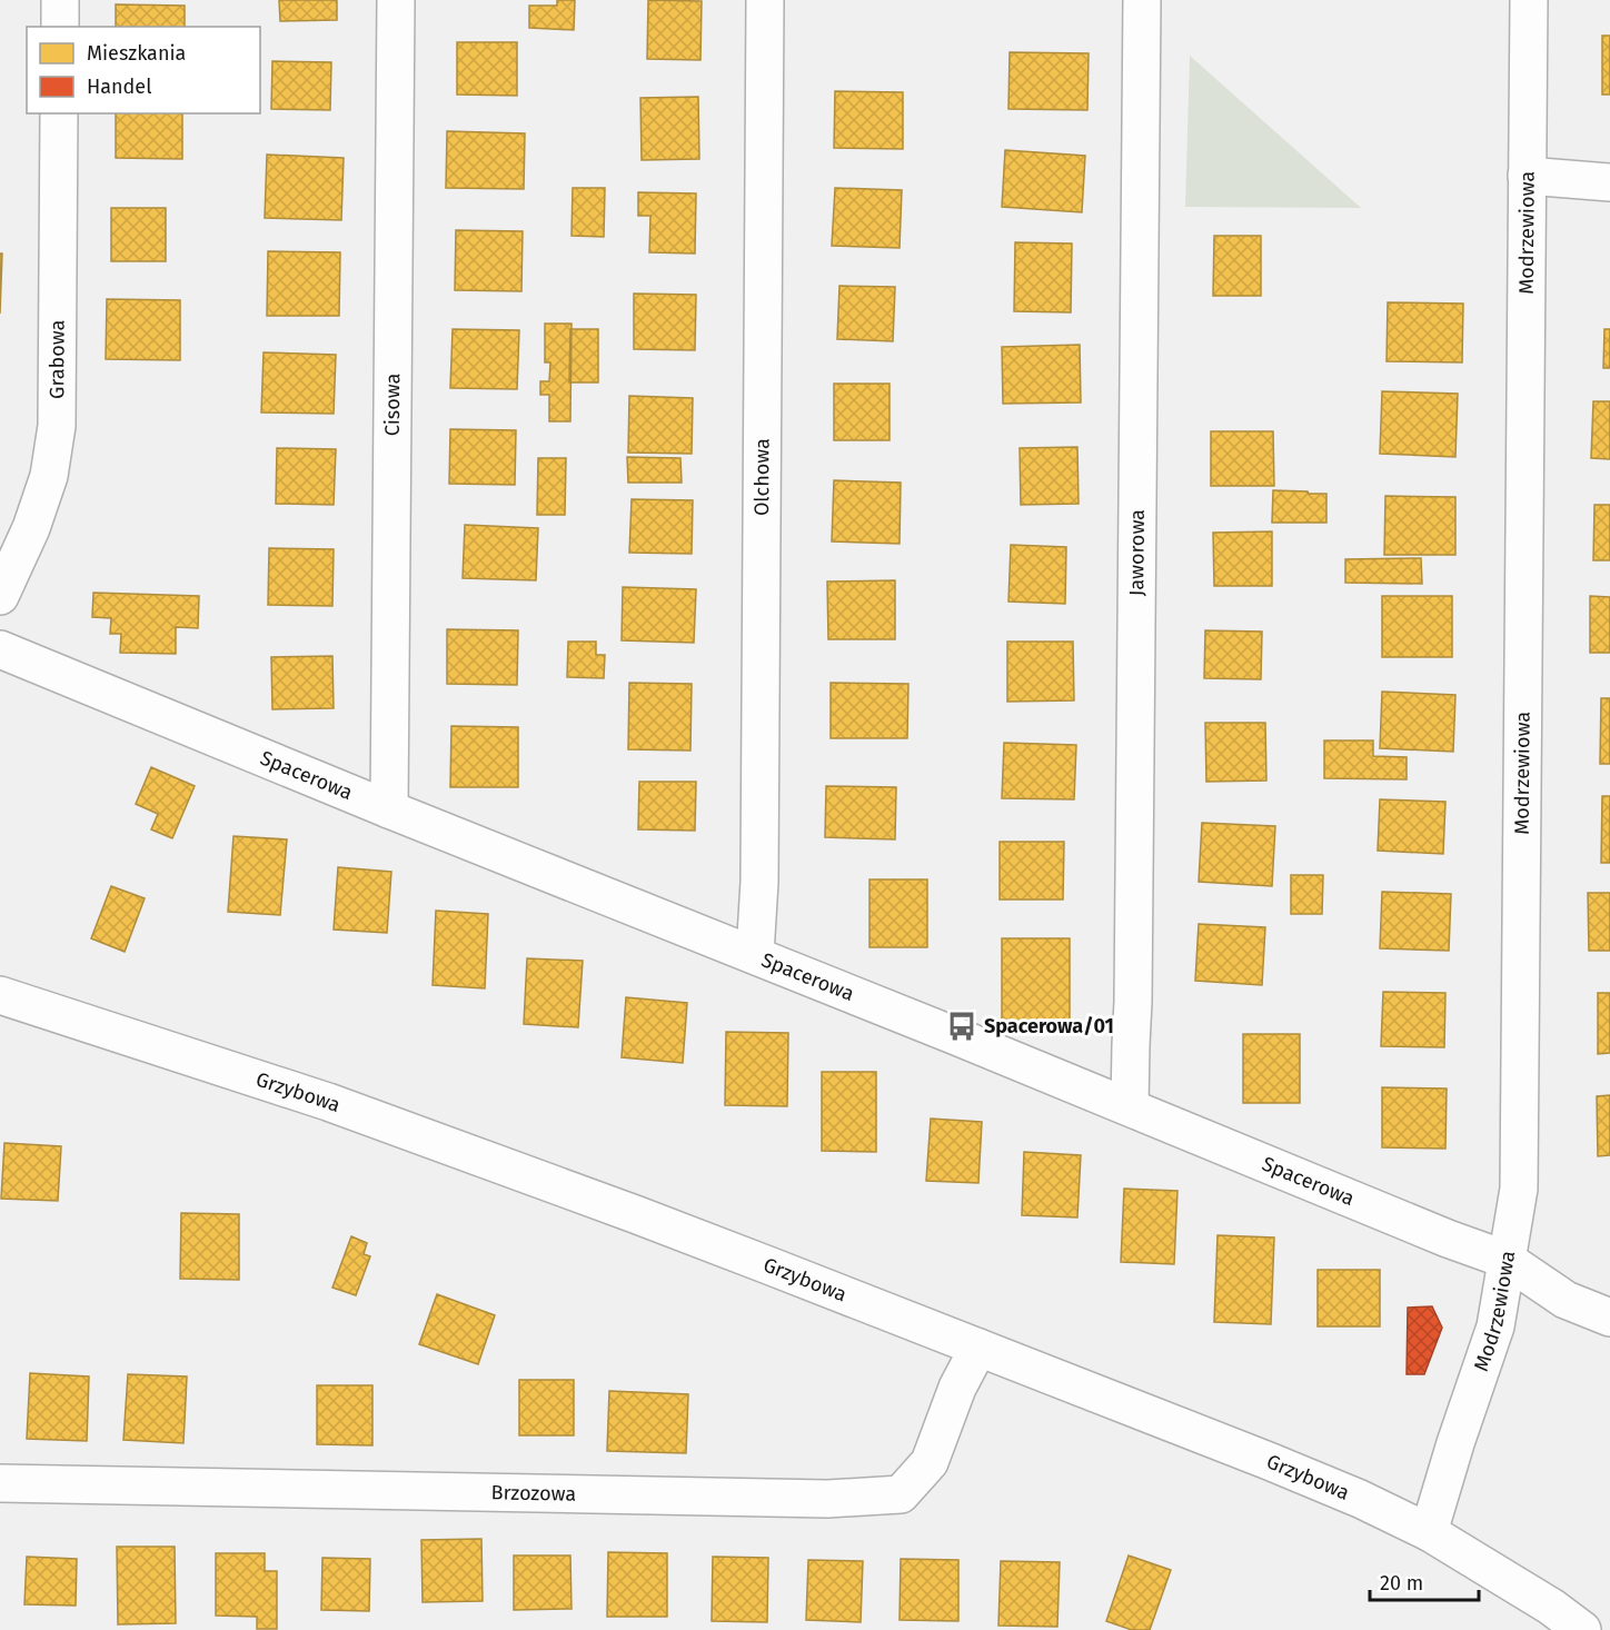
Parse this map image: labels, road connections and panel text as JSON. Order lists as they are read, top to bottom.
{
  "streets": {
    "street": [
      "Modrzewiowa",
      "Grabowa",
      "Cisowa",
      "Olchowa",
      "Jaworowa",
      "Spacerowa",
      "Grzybowa",
      "Brzozowa"
    ]
  },
  "crossings": [
    ["Modrzewiowa", "Spacerowa"],
    ["Modrzewiowa", "Grzybowa"],
    ["Cisowa", "Spacerowa"],
    ["Olchowa", "Spacerowa"],
    ["Jaworowa", "Spacerowa"],
    ["Grzybowa", "Brzozowa"]
  ],
  "places": {
    "bus stop": ["Spacerowa/01"]
  },
  "legend": ["Mieszkania", "Handel"],
  "scale_bar": "20 m"
}
